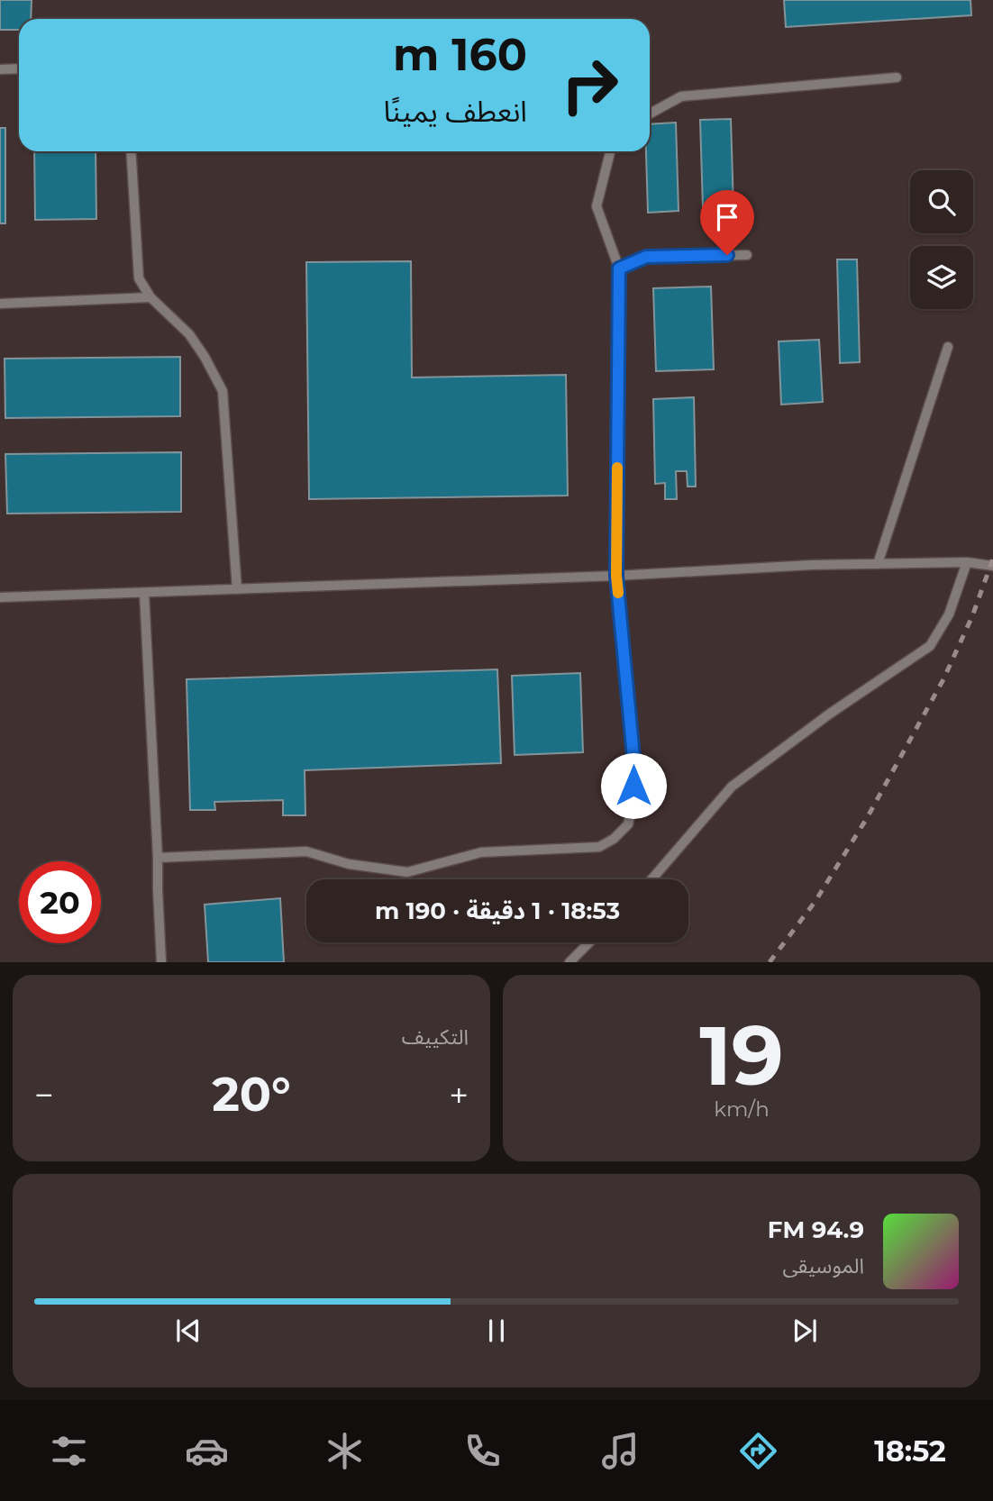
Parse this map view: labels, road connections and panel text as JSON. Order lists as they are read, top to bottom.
{
  "page": {
    "turn": ["160 m", "انعطف يمينًا"],
    "limit": "20",
    "trip": "18:53 · 1 دقيقة · 190 m",
    "tile": [
      ["19", "km/h"],
      "التكييف"
    ],
    "heat": ["−", "20°", "+"],
    "song": ["94.9 FM", "الموسيقى"],
    "tabs": "18:52"
  }
}
